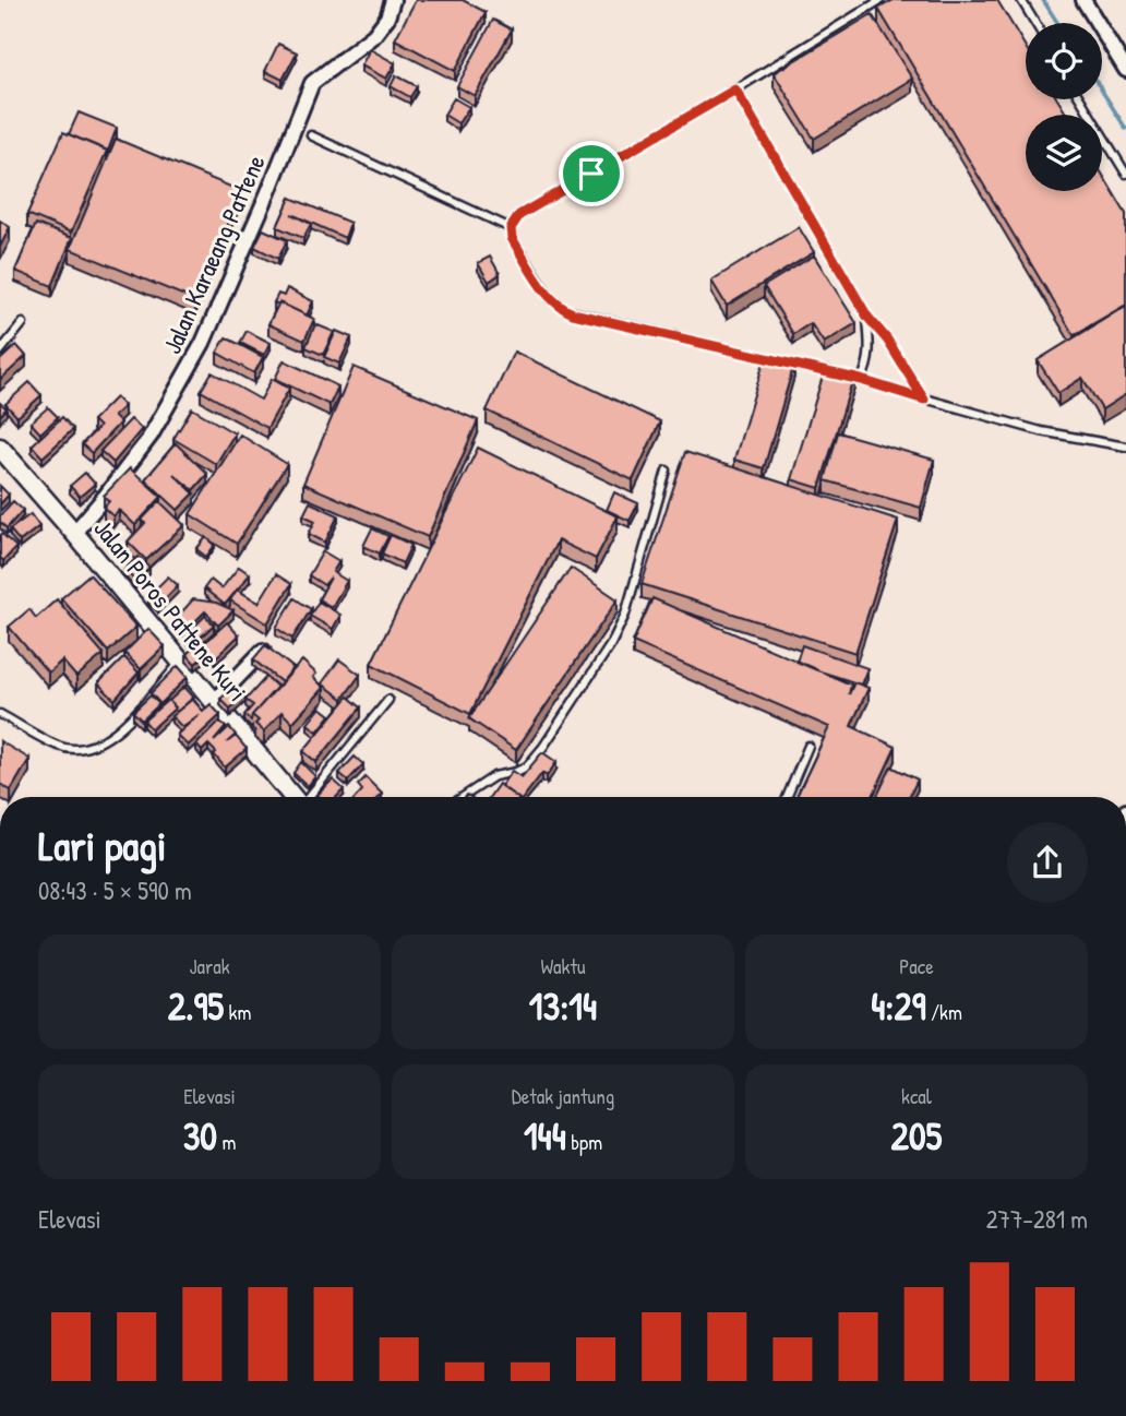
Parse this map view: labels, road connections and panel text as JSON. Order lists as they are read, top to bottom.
{
  "streets": {
    "street": ["Jalan Karaeang Pattene", "Jalan Poros Pattene Kuri"]
  },
  "crossings": [
    ["Jalan Karaeang Pattene", "Jalan Poros Pattene Kuri"]
  ],
  "page": {
    "heading": ["Lari pagi", "08:43 · 5 × 590 m"],
    "stats": [
      ["Jarak", "2.95 km"],
      ["Waktu", "13:14"],
      ["Pace", "4:29 /km"],
      ["Elevasi", "30 m"],
      ["Detak jantung", "144 bpm"],
      ["kcal", "205"]
    ],
    "chart": ["Elevasi", "277–281 m"]
  }
}
